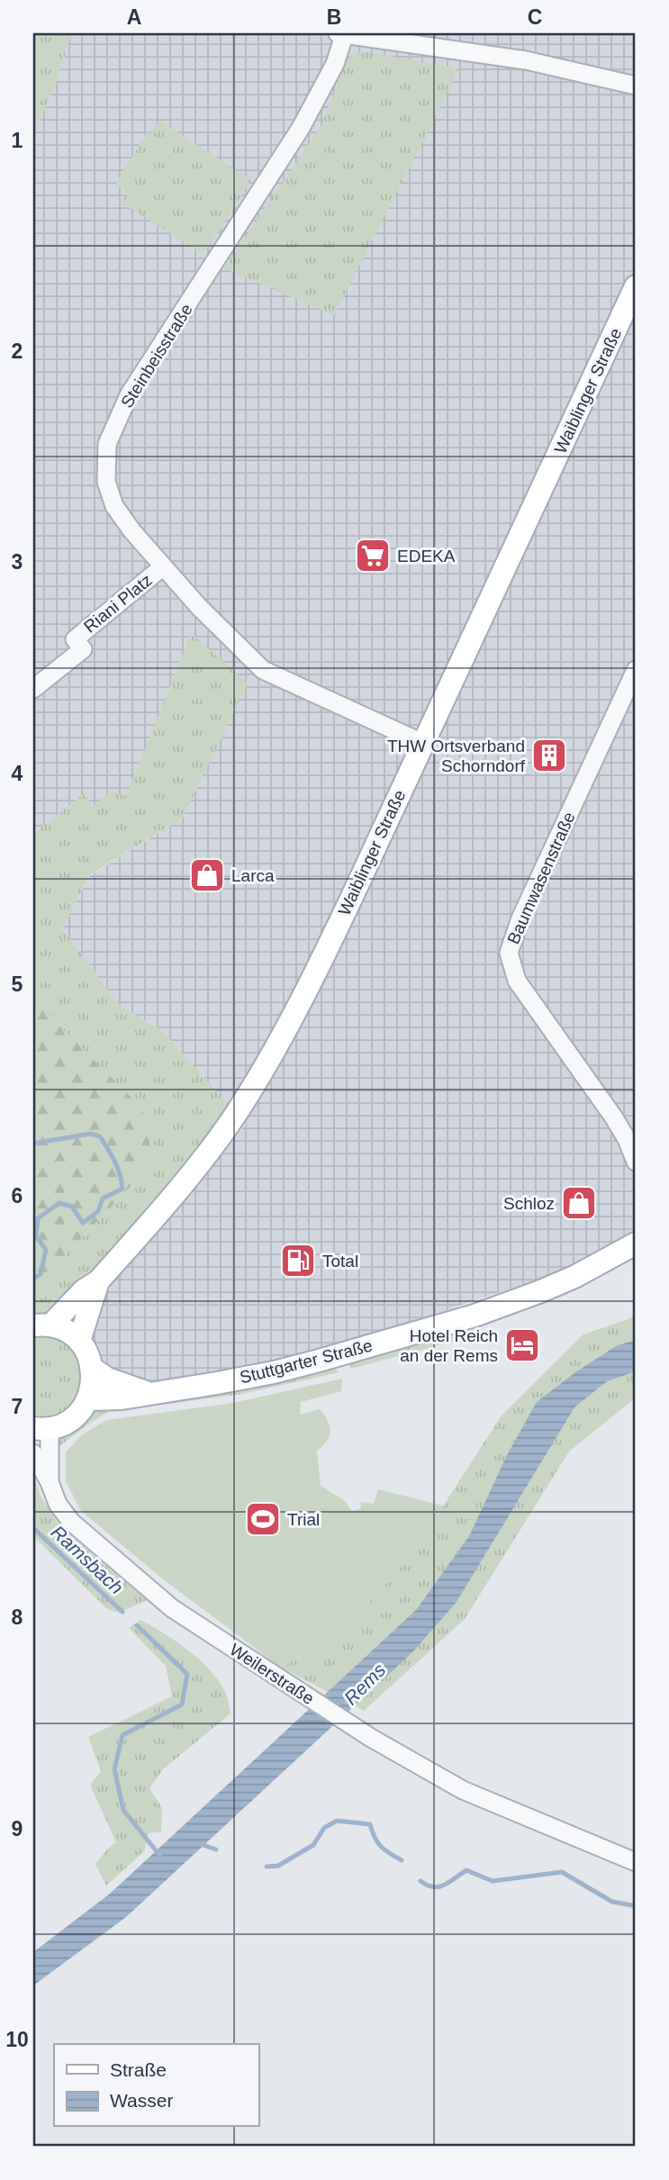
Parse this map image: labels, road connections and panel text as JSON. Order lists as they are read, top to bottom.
{
  "streets": {
    "main road": ["Waiblinger Straße", "Stuttgarter Straße"],
    "street": [
      "Steinbeisstraße",
      "Riani Platz",
      "Baumwasenstraße",
      "Weilerstraße"
    ]
  },
  "crossings": [
    ["Steinbeisstraße", "Waiblinger Straße"],
    ["Steinbeisstraße", "Riani Platz"]
  ],
  "water": ["Ramsbach", "Rems"],
  "places": {
    "supermarket": ["EDEKA"],
    "building": ["THW Ortsverband Schorndorf"],
    "shop": ["Larca", "Schloz"],
    "fuel station": ["Total"],
    "hotel": ["Hotel Reich an der Rems"],
    "sports": ["Trial"]
  },
  "legend": ["Straße", "Wasser"],
  "grid": {
    "columns": ["A", "B", "C"],
    "rows": [
      "1",
      "2",
      "3",
      "4",
      "5",
      "6",
      "7",
      "8",
      "9",
      "10"
    ]
  }
}
